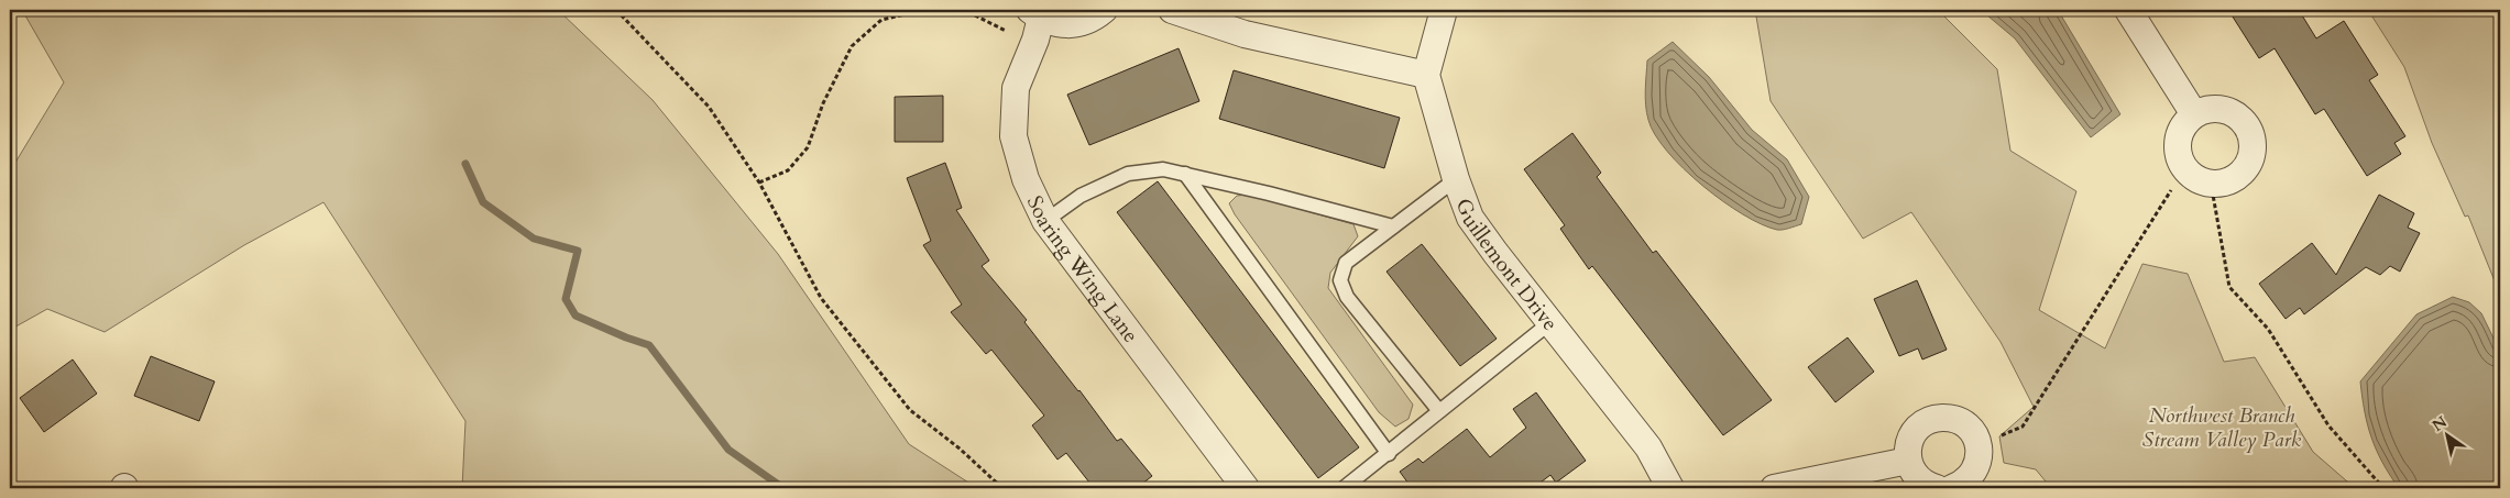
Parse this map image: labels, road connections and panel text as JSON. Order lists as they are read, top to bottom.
{
  "streets": {
    "street": ["Guillemont Drive", "Soaring Wing Lane"]
  },
  "parks": ["Northwest Branch Stream Valley Park"],
  "north": "top left"
}
